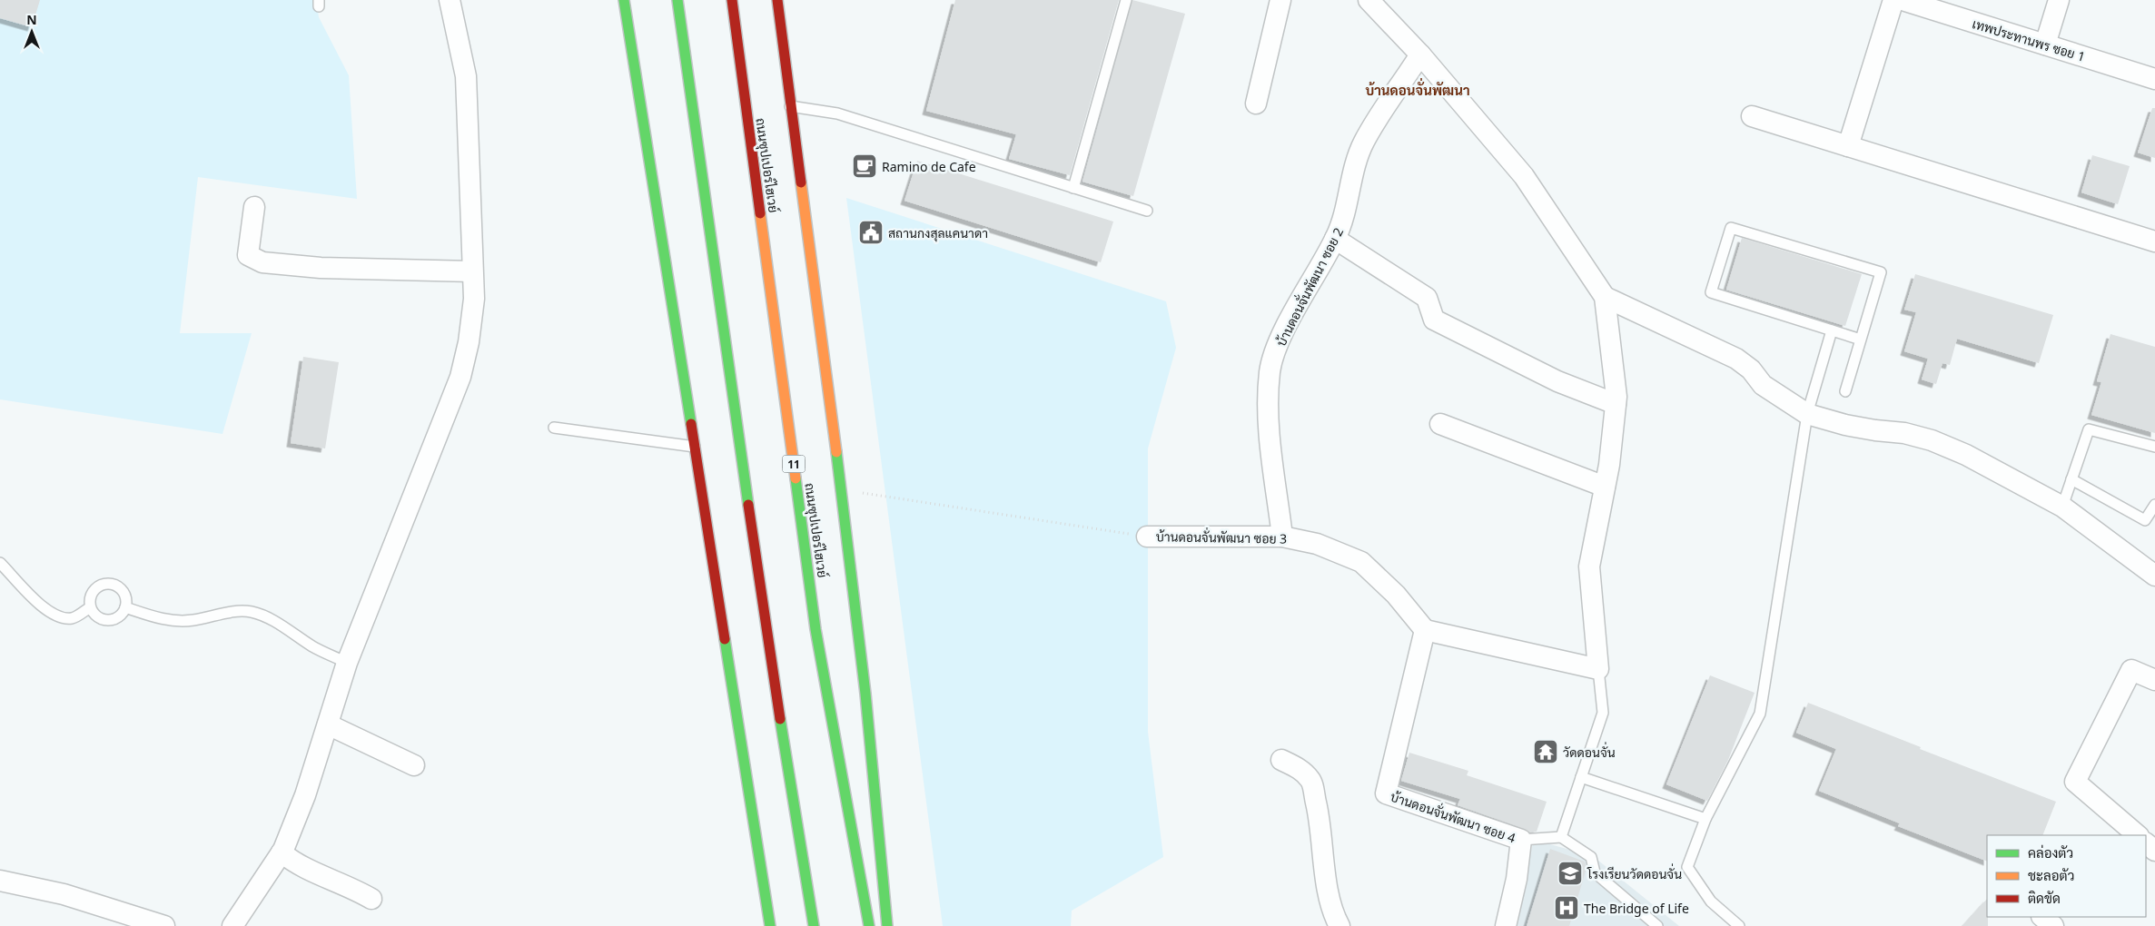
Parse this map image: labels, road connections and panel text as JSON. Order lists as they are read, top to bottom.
{
  "streets": {
    "main road": ["ถนนซุปเปอร์ไฮเวย์", "11"],
    "street": [
      "เทพประทานพร ซอย 1",
      "บ้านดอนจั่นพัฒนา ซอย 2",
      "บ้านดอนจั่นพัฒนา ซอย 3",
      "บ้านดอนจั่นพัฒนา ซอย 4"
    ]
  },
  "crossings": [
    ["บ้านดอนจั่นพัฒนา ซอย 2", "บ้านดอนจั่นพัฒนา ซอย 3"],
    ["บ้านดอนจั่นพัฒนา ซอย 3", "บ้านดอนจั่นพัฒนา ซอย 4"]
  ],
  "districts": ["บ้านดอนจั่นพัฒนา"],
  "places": {
    "cafe": ["Ramino de Cafe"],
    "public building": ["สถานกงสุลแคนาดา"],
    "temple": ["วัดดอนจั่น"],
    "school or university": ["โรงเรียนวัดดอนจั่น"],
    "hospital": ["The Bridge of Life"]
  },
  "legend": ["คล่องตัว", "ชะลอตัว", "ติดขัด"],
  "north": "top"
}
